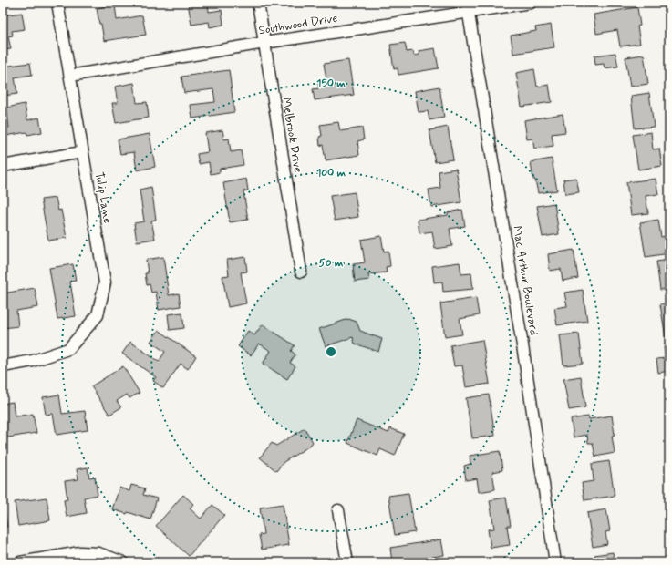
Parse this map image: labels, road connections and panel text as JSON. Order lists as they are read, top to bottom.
{
  "streets": {
    "street": [
      "Southwood Drive",
      "Melbrook Drive",
      "Tulip Lane",
      "Mac Arthur Boulevard"
    ]
  },
  "crossings": [
    ["Southwood Drive", "Melbrook Drive"],
    ["Southwood Drive", "Tulip Lane"],
    ["Southwood Drive", "Mac Arthur Boulevard"]
  ],
  "rings": ["150 m", "100 m", "50 m"]
}
